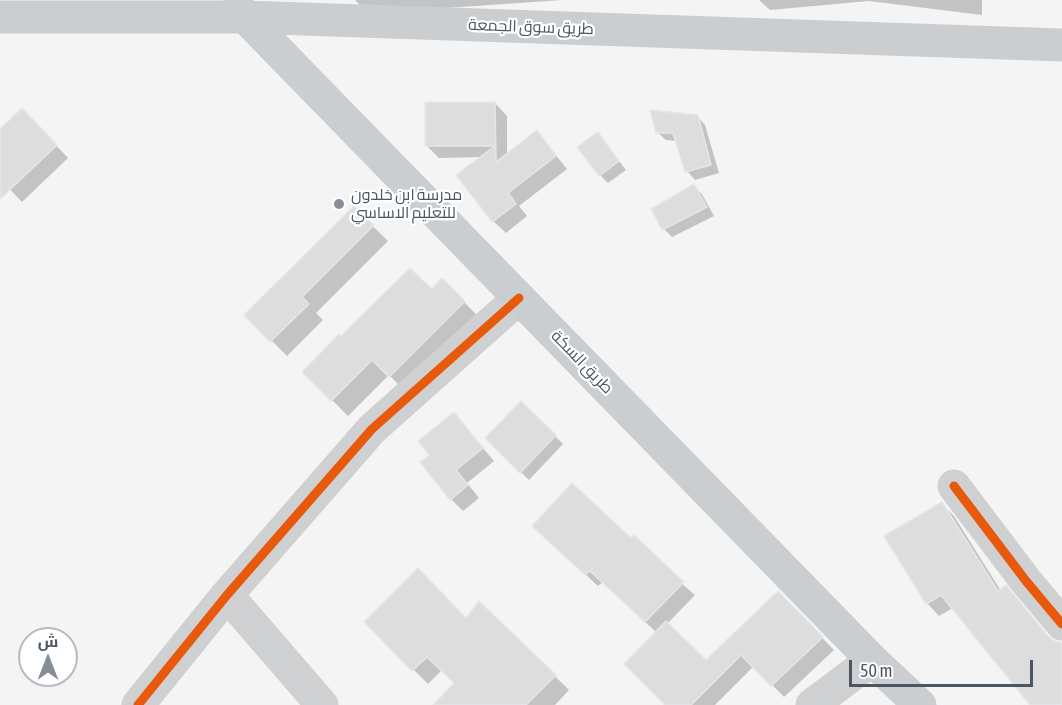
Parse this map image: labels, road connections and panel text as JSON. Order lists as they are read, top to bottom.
{
  "streets": {
    "main road": ["طريق سوق الجمعة", "طريق السكة"]
  },
  "crossings": [
    ["طريق سوق الجمعة", "طريق السكة"]
  ],
  "places": ["مدرسة ابن خلدون للتعليم الاساسي"],
  "scale_bar": "50 m",
  "north": "top"
}
